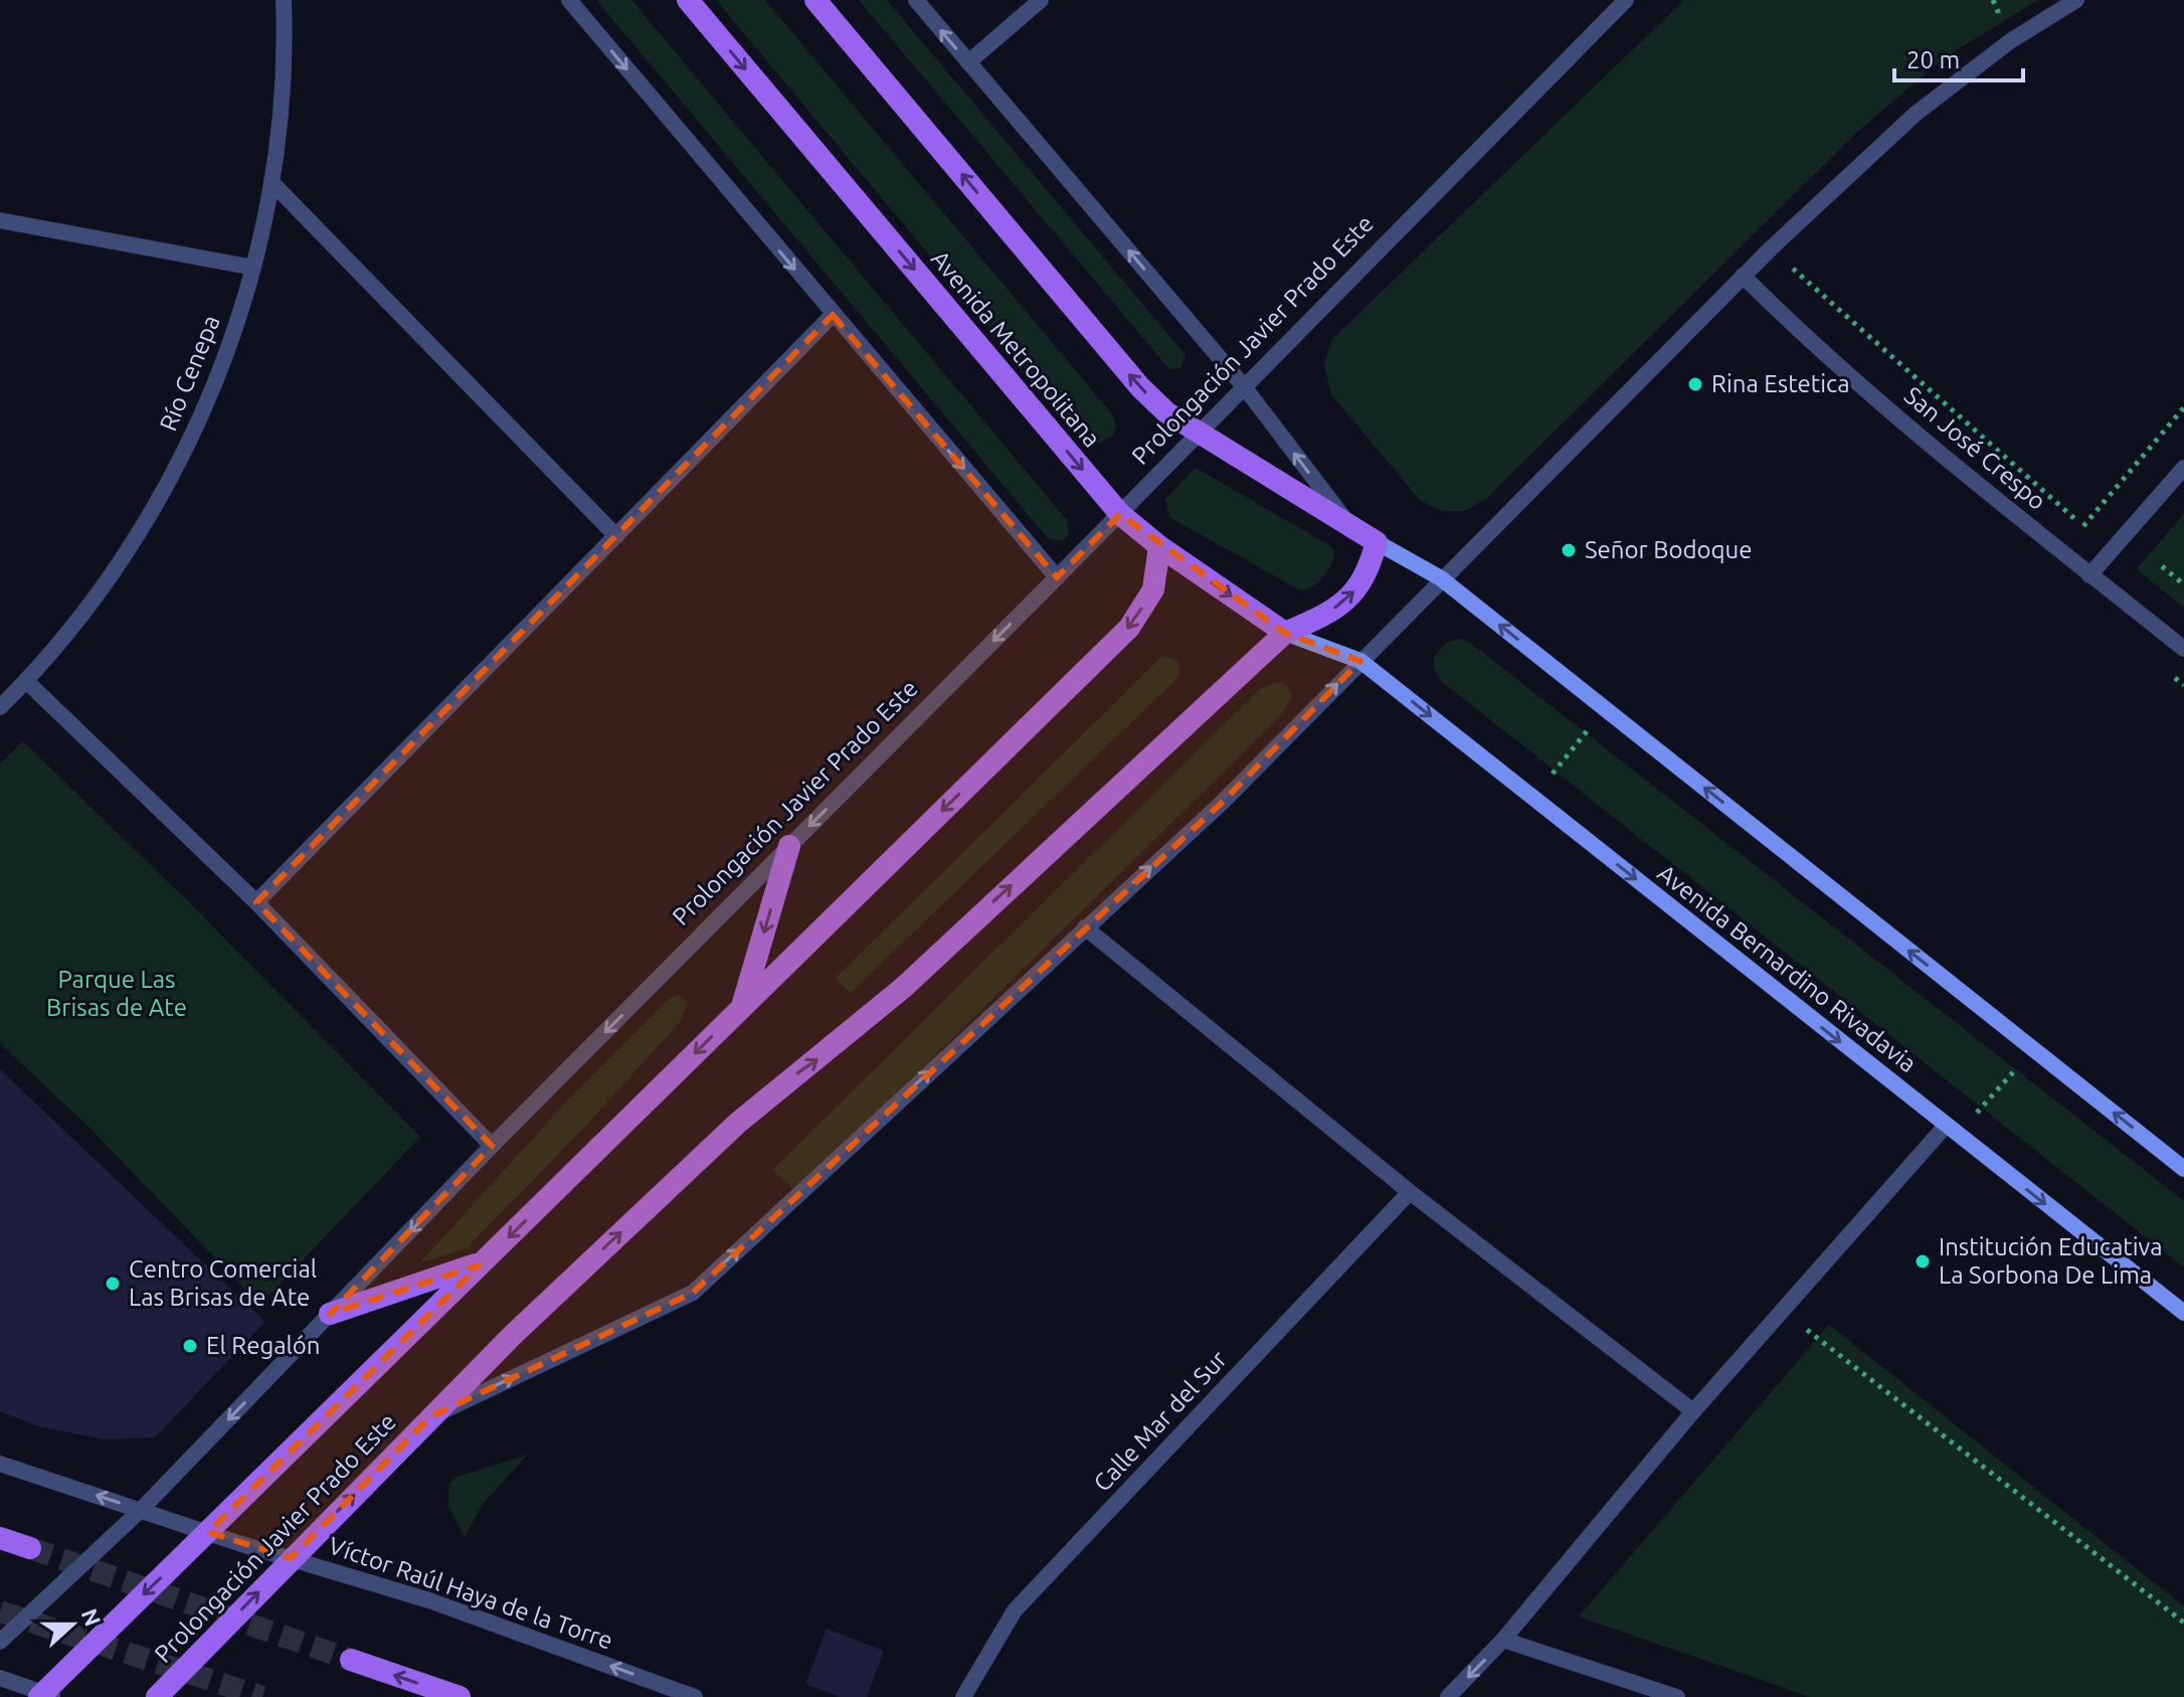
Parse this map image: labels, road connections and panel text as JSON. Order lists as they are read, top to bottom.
{
  "streets": {
    "main road": ["Prolongación Javier Prado Este", "Avenida Metropolitana", "Avenida Bernardino Rivadavia"],
    "street": [
      "Río Cenepa",
      "San José Crespo",
      "Calle Mar del Sur",
      "Víctor Raúl Haya de la Torre"
    ]
  },
  "crossings": [
    ["Prolongación Javier Prado Este", "Avenida Metropolitana"],
    ["Prolongación Javier Prado Este", "San José Crespo"],
    ["Prolongación Javier Prado Este", "Avenida Bernardino Rivadavia"],
    ["Prolongación Javier Prado Este", "Víctor Raúl Haya de la Torre"],
    ["Avenida Metropolitana", "Avenida Bernardino Rivadavia"]
  ],
  "one_way": ["Víctor Raúl Haya de la Torre"],
  "parks": ["Parque Las Brisas de Ate"],
  "places": [
    "Rina Estetica",
    "Señor Bodoque",
    "Institución Educativa La Sorbona De Lima",
    "Centro Comercial Las Brisas de Ate",
    "El Regalón"
  ],
  "scale_bar": "20 m",
  "north": "right"
}
